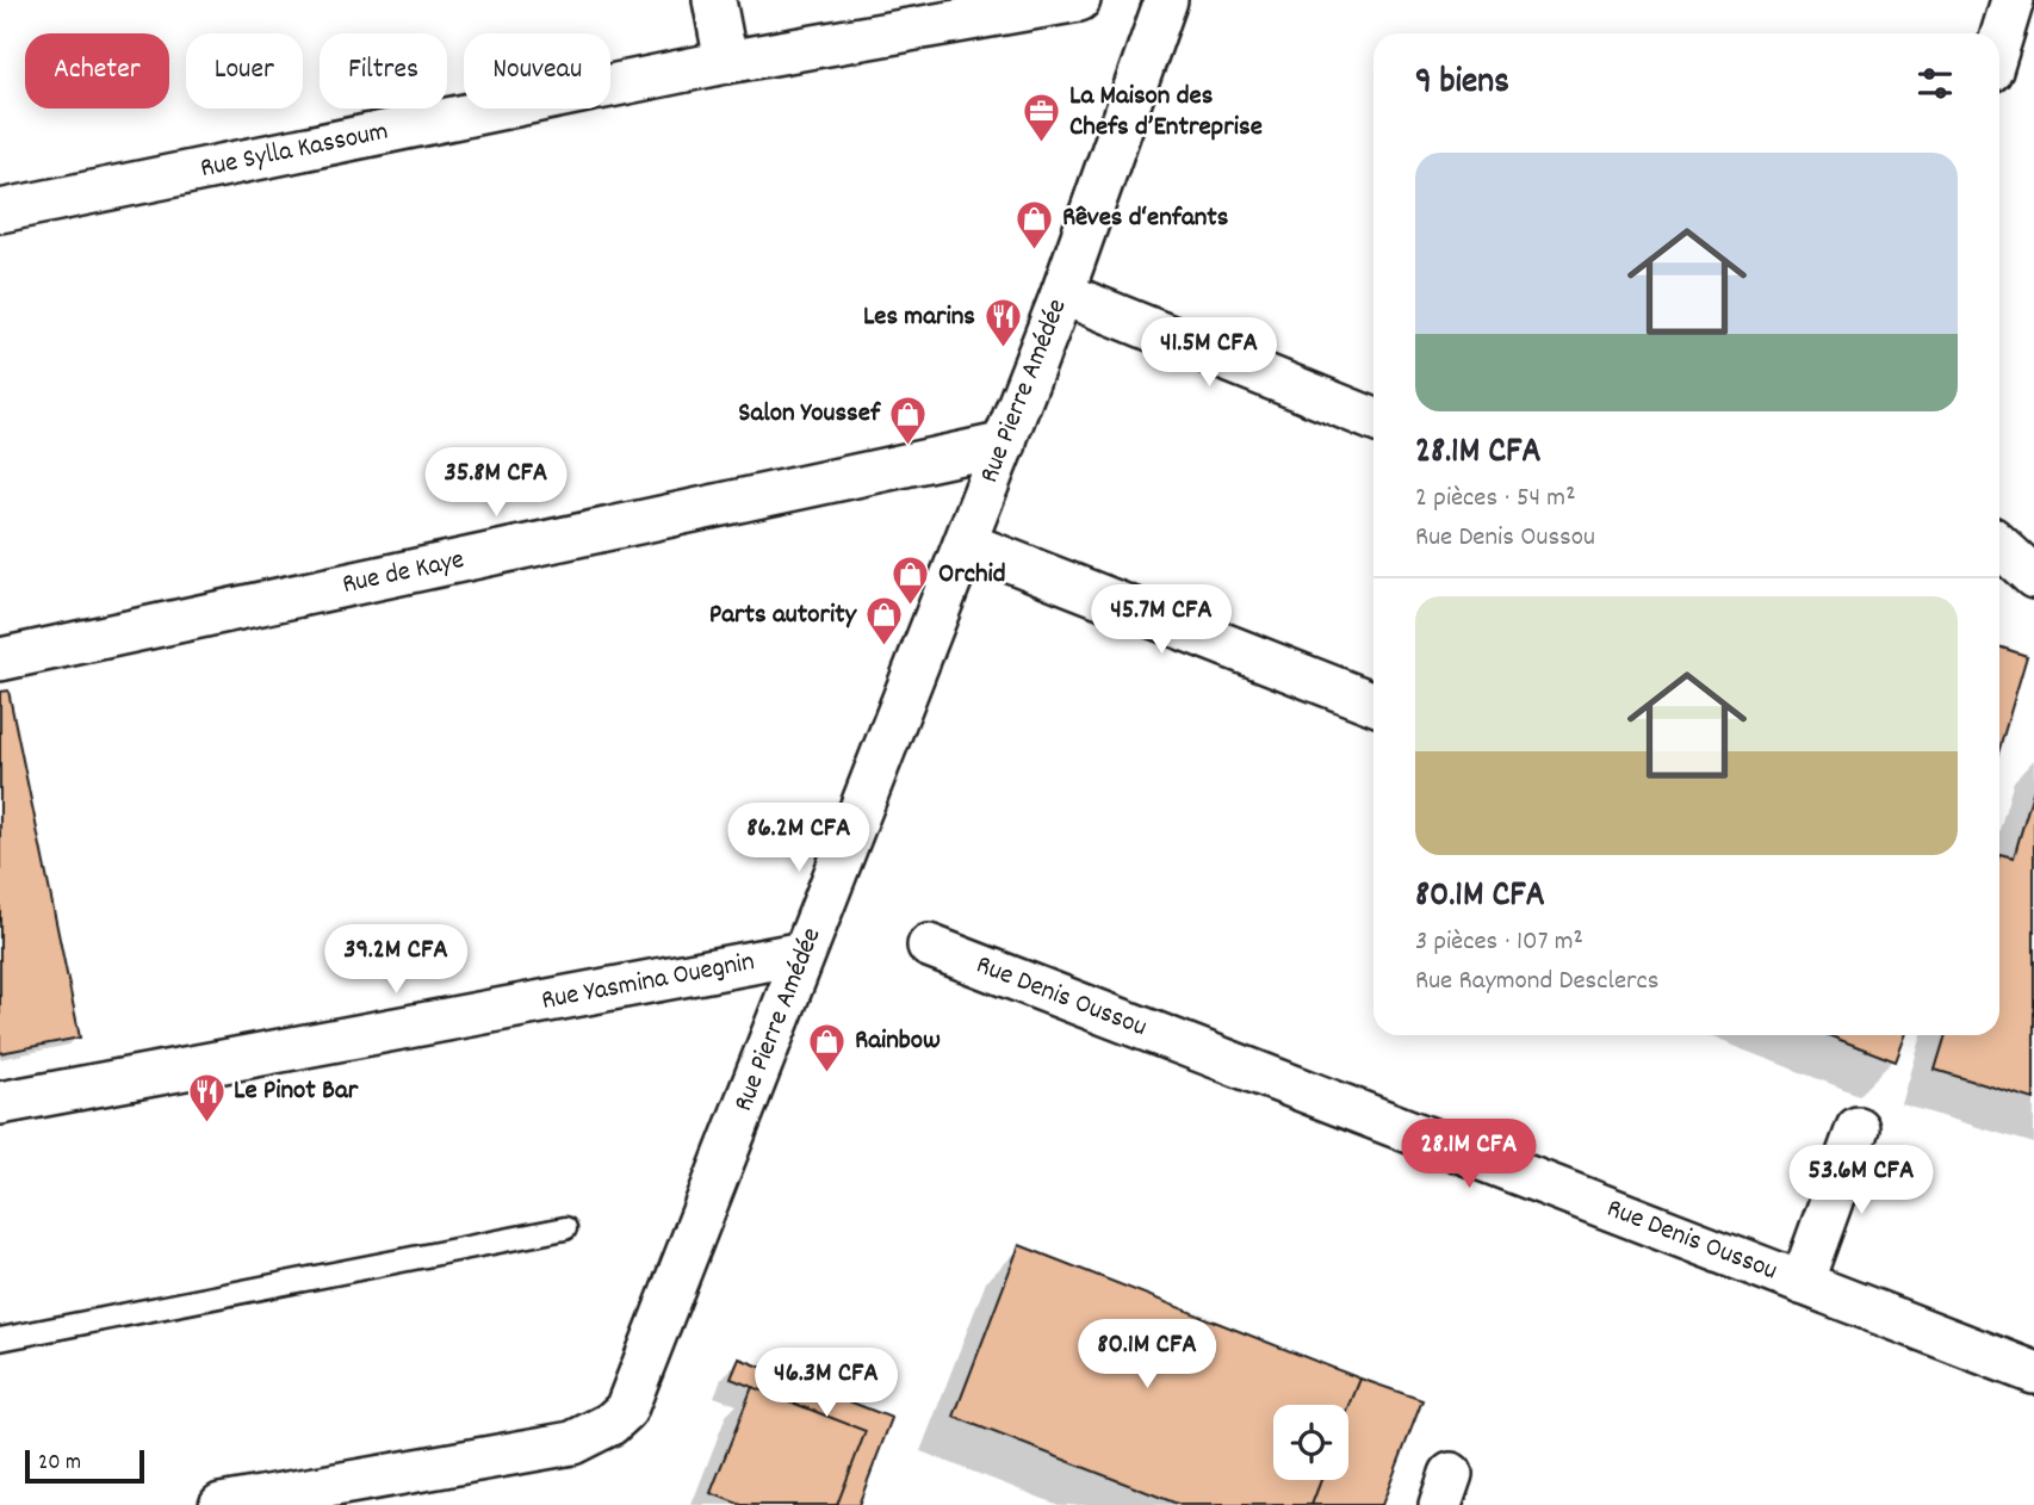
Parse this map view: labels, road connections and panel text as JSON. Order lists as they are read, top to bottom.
{
  "streets": {
    "street": [
      "Rue Sylla Kassoum",
      "Rue Pierre Amédée",
      "Rue de Kaye",
      "Rue Yasmina Ouegnin",
      "Rue Denis Oussou"
    ]
  },
  "crossings": [
    ["Rue Pierre Amédée", "Rue de Kaye"],
    ["Rue Pierre Amédée", "Rue Yasmina Ouegnin"]
  ],
  "places": {
    "office": ["La Maison des Chefs d’Entreprise"],
    "shop": [
      "Rêves d‘enfants",
      "Salon Youssef",
      "Orchid",
      "Parts autority",
      "Rainbow"
    ],
    "restaurant": ["Les marins", "Le Pinot Bar"]
  },
  "scale_bar": "20 m",
  "page": {
    "chip": [
      "Acheter",
      "Louer",
      "Filtres",
      "Nouveau"
    ],
    "heading": "9 biens",
    "list": [
      {
        "name": "28.1M CFA",
        "note": "2 pièces · 54 m² · Rue Denis Oussou"
      },
      {
        "name": "80.1M CFA",
        "note": "3 pièces · 107 m² · Rue Raymond Desclercs"
      }
    ],
    "price": [
      "41.5M CFA",
      "35.8M CFA",
      "45.7M CFA",
      "86.2M CFA",
      "39.2M CFA",
      "28.1M CFA",
      "53.6M CFA",
      "80.1M CFA",
      "46.3M CFA"
    ],
    "scale": "20 m"
  }
}
